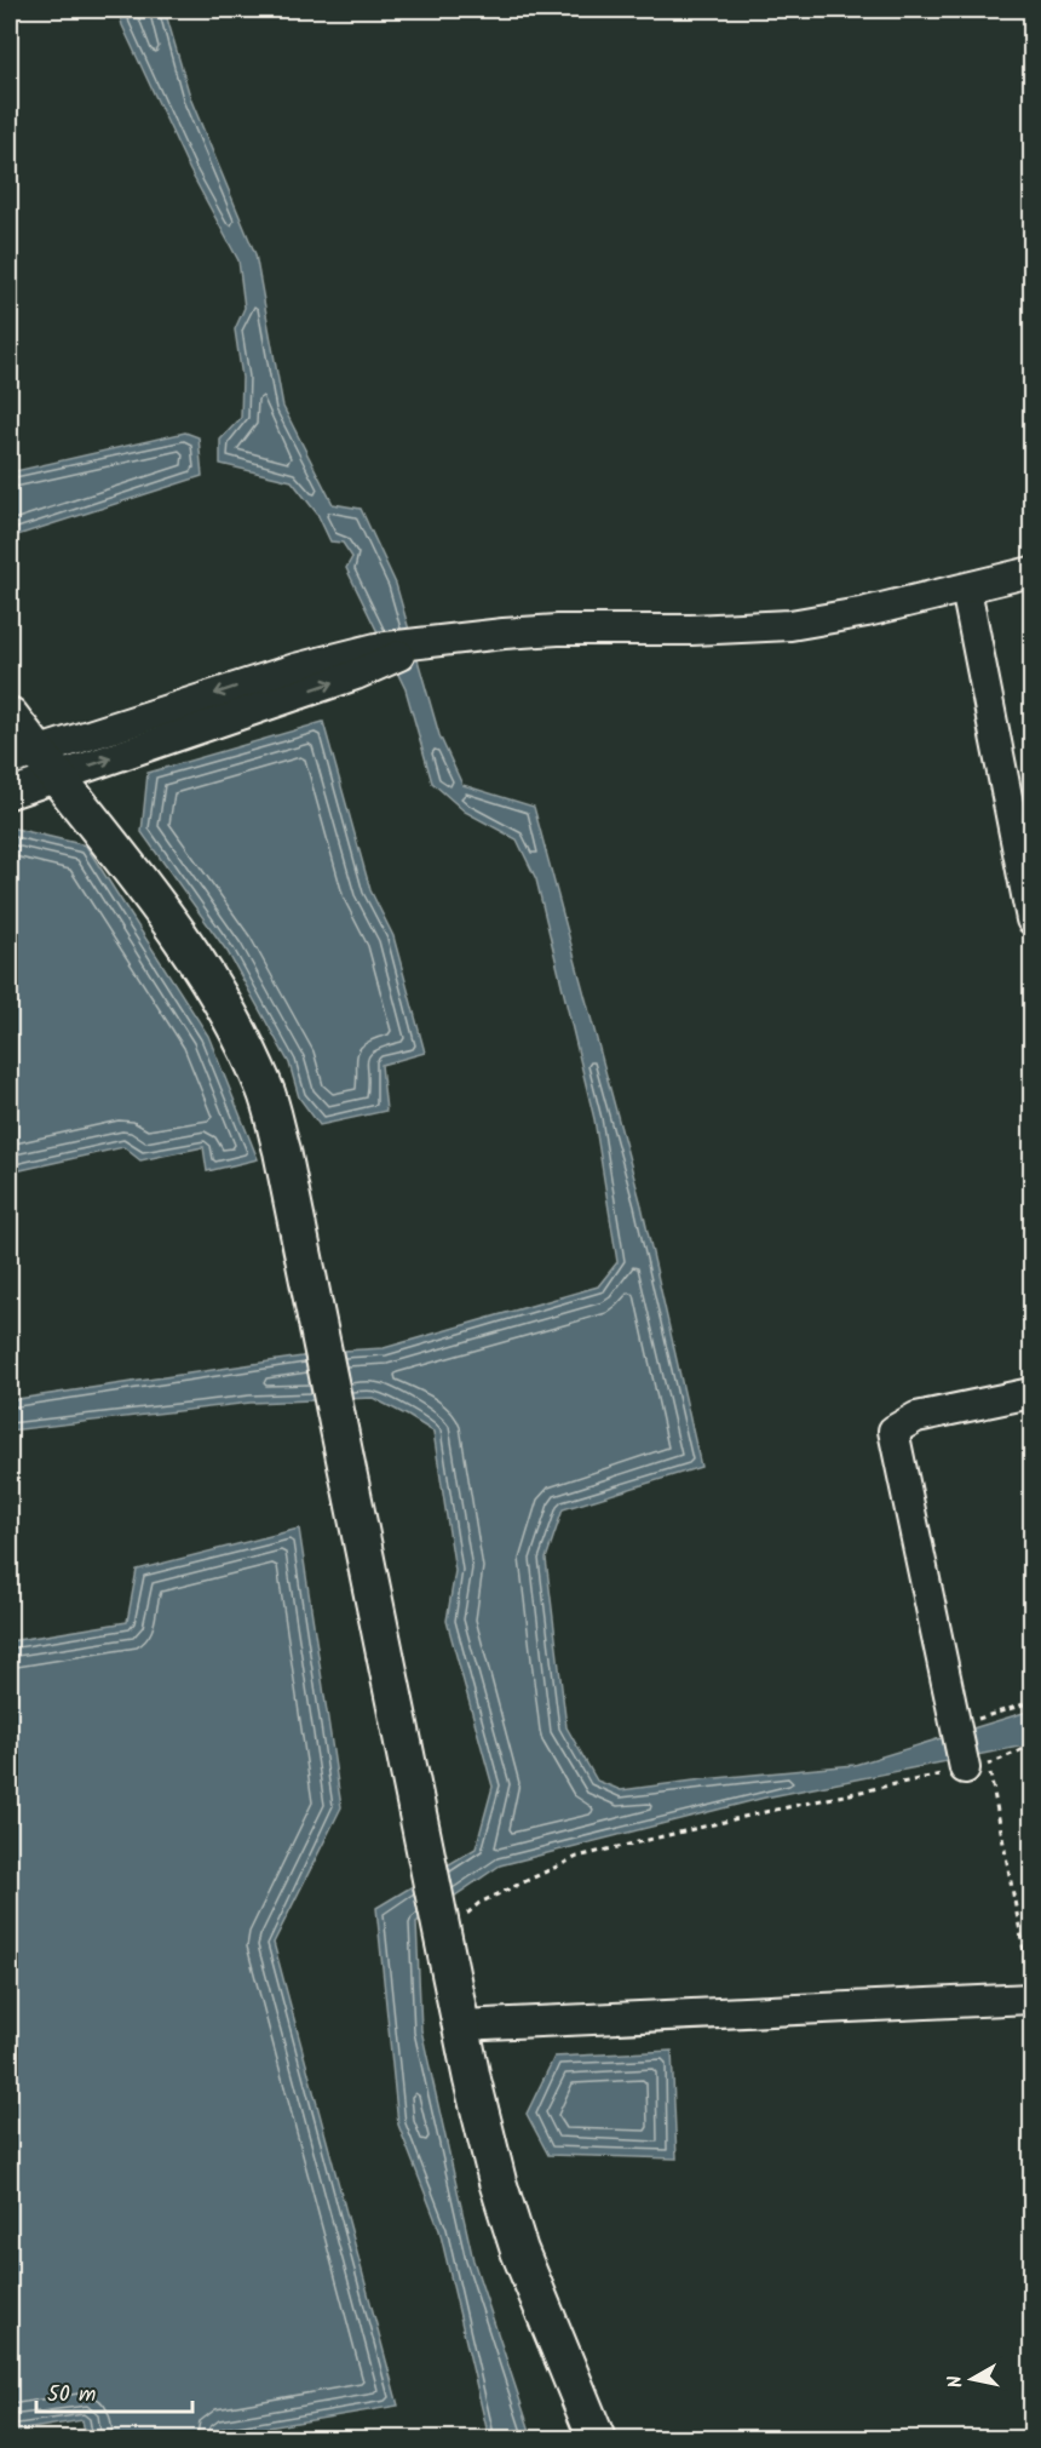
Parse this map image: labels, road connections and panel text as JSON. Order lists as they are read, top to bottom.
{
  "scale_bar": "50 m",
  "north": "left"
}
